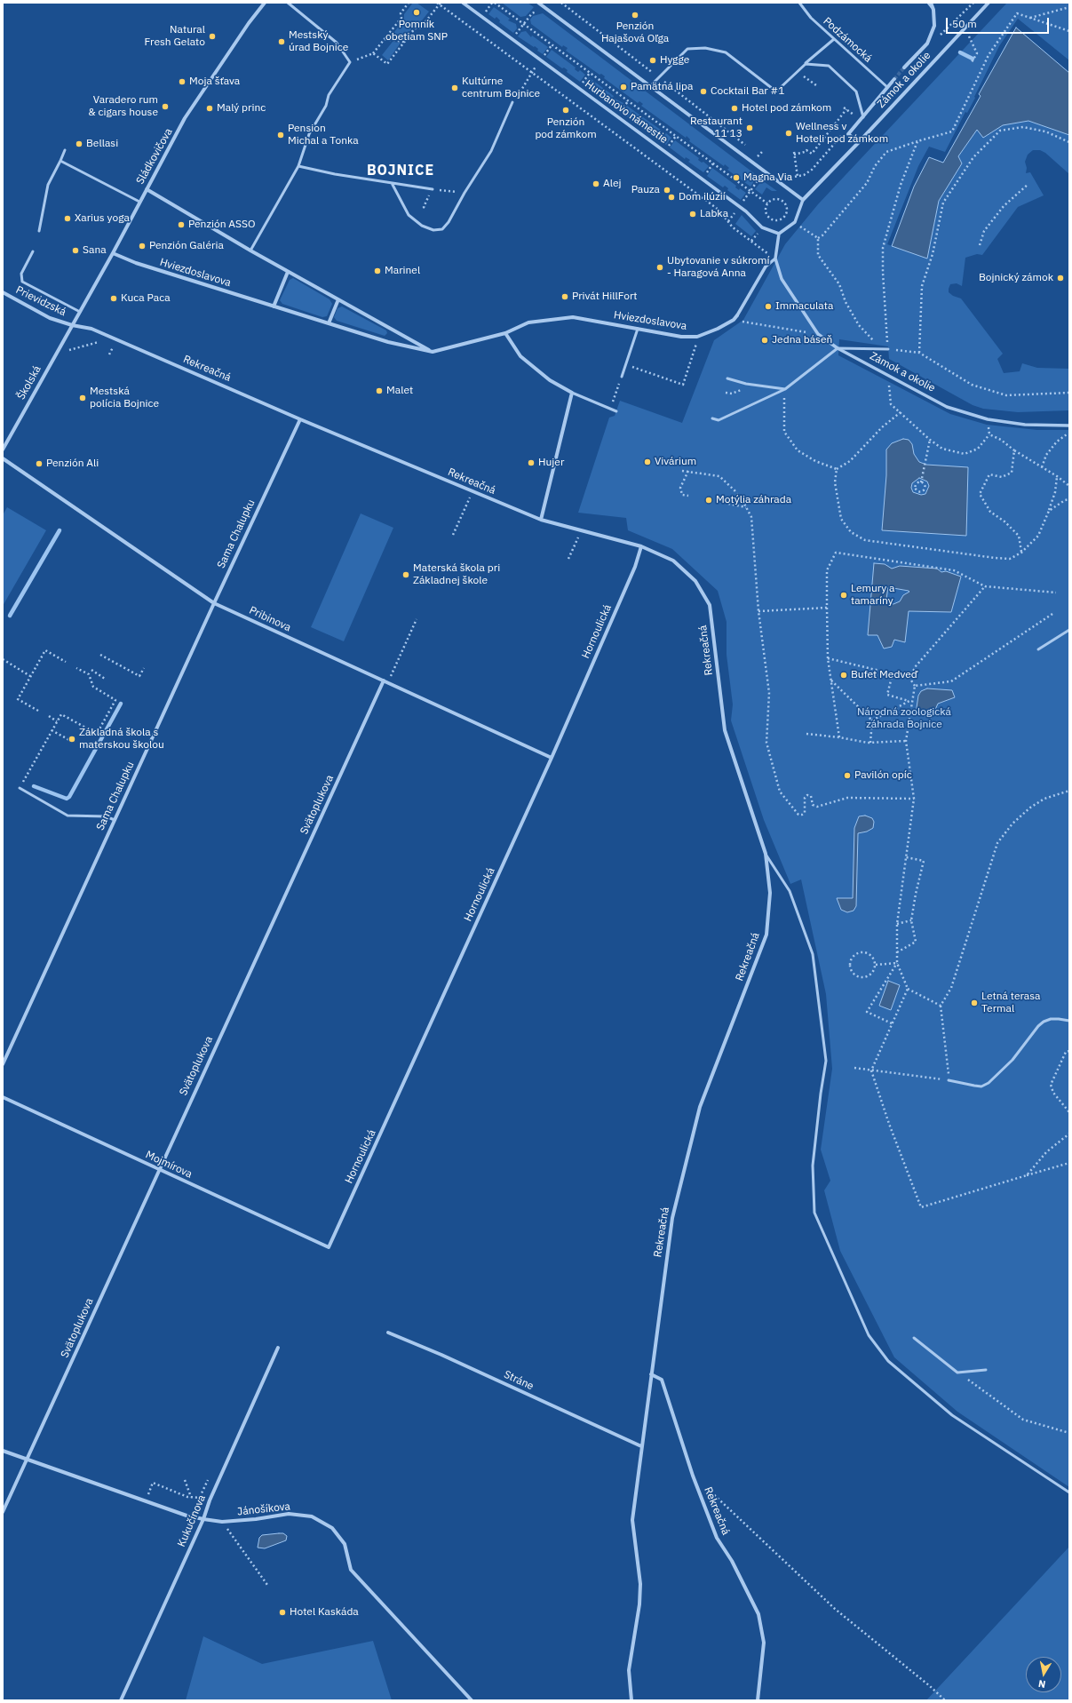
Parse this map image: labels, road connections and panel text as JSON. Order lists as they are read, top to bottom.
{
  "streets": {
    "street": [
      "Zámok a okolie",
      "Hurbanovo námestie",
      "Sládkovičova",
      "Hviezdoslavova",
      "Prievidzská",
      "Rekreačná",
      "Školská",
      "Sama Chalupku",
      "Pribinova",
      "Hornoulická",
      "Svätoplukova",
      "Mojmírova",
      "Stráne",
      "Jánošíkova",
      "Kukučínova"
    ],
    "lane": ["Podzámocká"]
  },
  "crossings": [
    ["Zámok a okolie", "Hviezdoslavova"],
    ["Sládkovičova", "Hviezdoslavova"],
    ["Sládkovičova", "Prievidzská"],
    ["Sládkovičova", "Rekreačná"],
    ["Sládkovičova", "Školská"],
    ["Prievidzská", "Rekreačná"],
    ["Prievidzská", "Školská"],
    ["Rekreačná", "Školská"],
    ["Rekreačná", "Sama Chalupku"],
    ["Rekreačná", "Hornoulická"],
    ["Rekreačná", "Stráne"],
    ["Sama Chalupku", "Pribinova"],
    ["Pribinova", "Hornoulická"],
    ["Pribinova", "Svätoplukova"],
    ["Hornoulická", "Mojmírova"],
    ["Svätoplukova", "Mojmírova"],
    ["Svätoplukova", "Jánošíkova"],
    ["Jánošíkova", "Kukučínova"]
  ],
  "districts": ["BOJNICE"],
  "parks": ["Národná zoologická záhrada Bojnice"],
  "places": [
    "Pomník obetiam SNP",
    "Penzión Hajašová Oľga",
    "Natural Fresh Gelato",
    "Mestský úrad Bojnice",
    "Hygge",
    "Moja šťava",
    "Pamätná lipa",
    "Kultúrne centrum Bojnice",
    "Cocktail Bar #1",
    "Varadero rum & cigars house",
    "Malý princ",
    "Hotel pod zámkom",
    "Penzión pod zámkom",
    "Restaurant 11 13",
    "Wellness v Hoteli pod zámkom",
    "Pension Michal a Tonka",
    "Bellasi",
    "Magna Via",
    "Alej",
    "Pauza",
    "Dom ilúzií",
    "Labka",
    "Xarius yoga",
    "Penzión ASSO",
    "Penzión Galéria",
    "Sana",
    "Ubytovanie v súkromí - Haragová Anna",
    "Marinel",
    "Bojnický zámok",
    "Privát HillFort",
    "Kuca Paca",
    "Immaculata",
    "Jedna báseň",
    "Malet",
    "Mestská polícia Bojnice",
    "Vivárium",
    "Hujer",
    "Penzión Ali",
    "Motýlia záhrada",
    "Materská škola pri Základnej škole",
    "Lemury a tamaríny",
    "Bufet Medveď",
    "Základná škola s materskou školou",
    "Pavilón opíc",
    "Letná terasa Termal",
    "Hotel Kaskáda"
  ],
  "scale_bar": "50 m",
  "north": "bottom"
}
